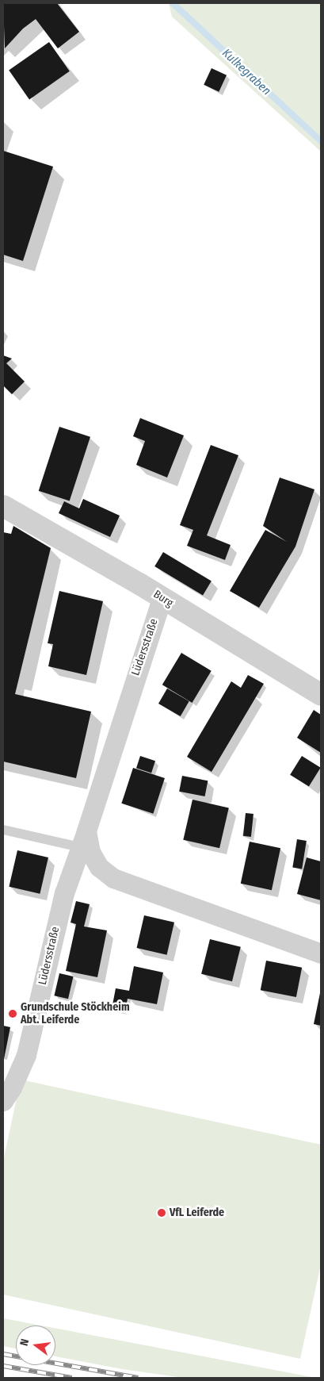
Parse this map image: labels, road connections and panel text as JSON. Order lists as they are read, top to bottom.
{
  "streets": {
    "street": ["Burg", "Lüdersstraße"]
  },
  "crossings": [
    ["Burg", "Lüdersstraße"]
  ],
  "water": ["Kulkegraben"],
  "places": ["Grundschule Stöckheim Abt. Leiferde", "VfL Leiferde"],
  "north": "left"
}
